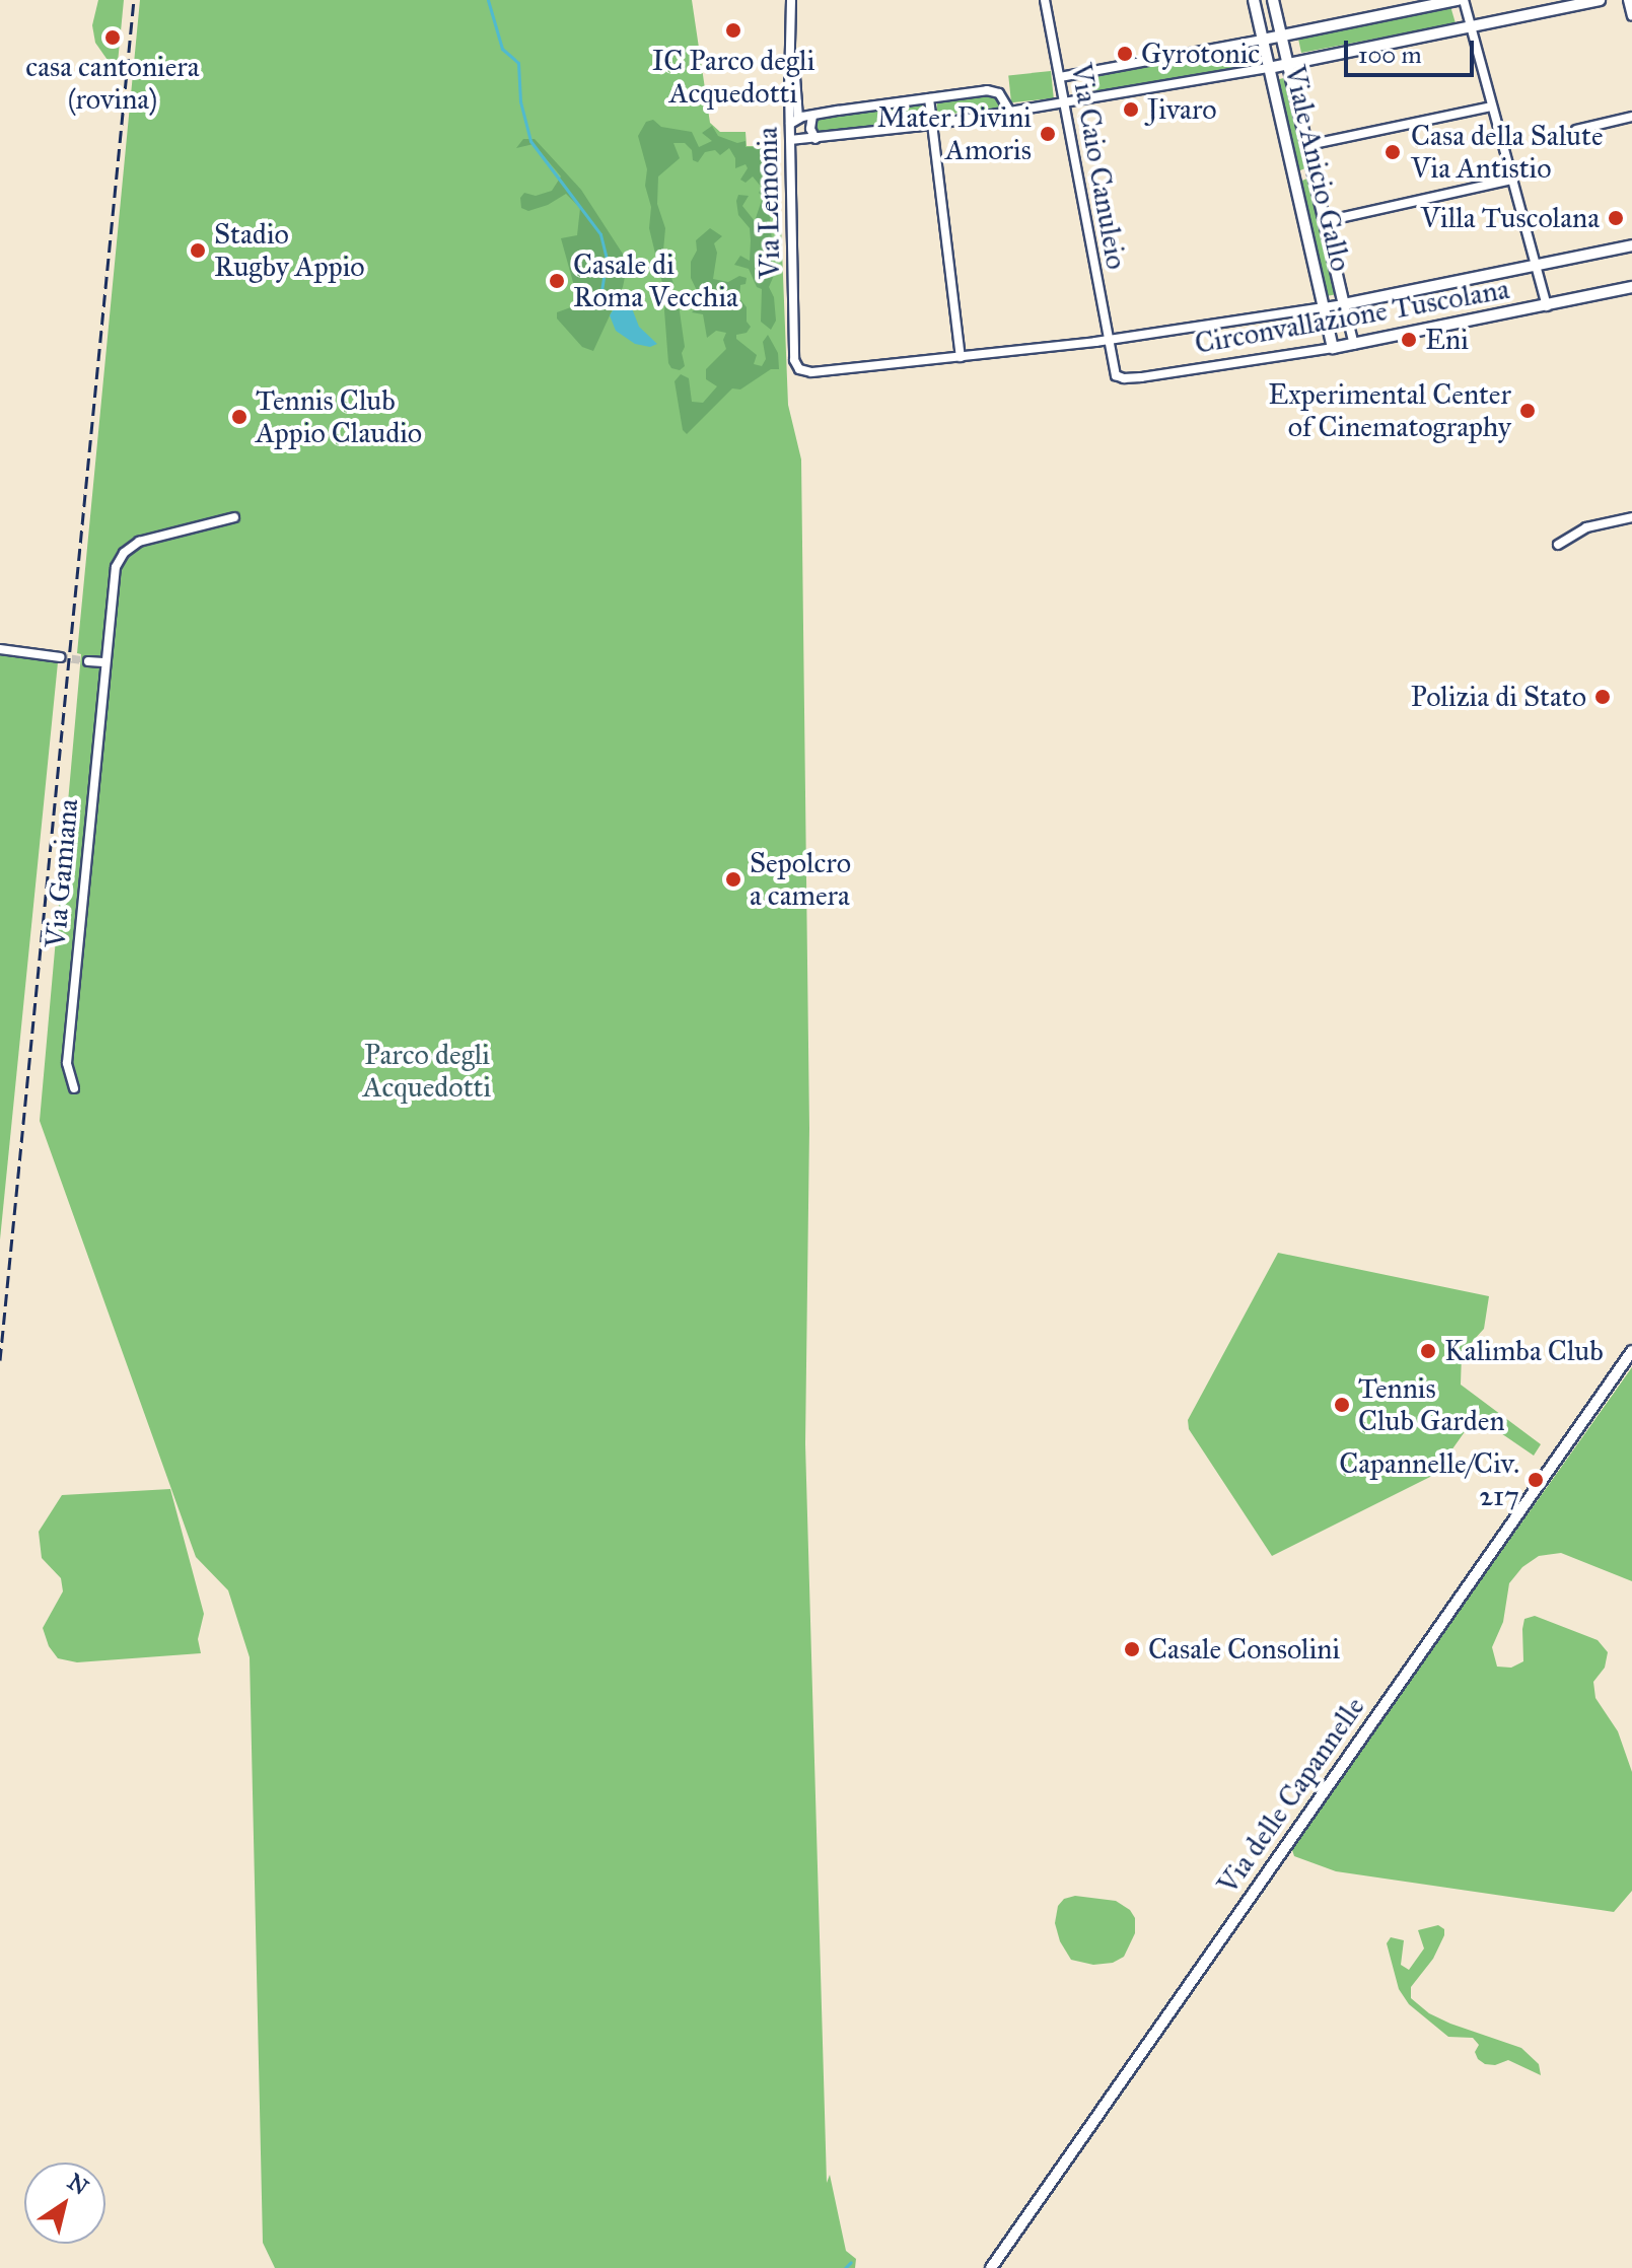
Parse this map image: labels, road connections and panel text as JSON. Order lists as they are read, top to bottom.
{
  "streets": {
    "street": [
      "Via Caio Canuleio",
      "Viale Anicio Gallo",
      "Via Lemonia",
      "Circonvallazione Tuscolana",
      "Via Gamiana",
      "Via delle Capannelle"
    ]
  },
  "crossings": [
    ["Via Caio Canuleio", "Circonvallazione Tuscolana"],
    ["Viale Anicio Gallo", "Circonvallazione Tuscolana"],
    ["Via Lemonia", "Circonvallazione Tuscolana"]
  ],
  "parks": ["Parco degli Acquedotti"],
  "places": [
    "IC Parco degli Acquedotti",
    "casa cantoniera (rovina)",
    "Gyrotonic",
    "Jivaro",
    "Mater Divini Amoris",
    "Casa della Salute Via Antistio",
    "Villa Tuscolana",
    "Stadio Rugby Appio",
    "Casale di Roma Vecchia",
    "Eni",
    "Experimental Center of Cinematography",
    "Tennis Club Appio Claudio",
    "Polizia di Stato",
    "Sepolcro a camera",
    "Kalimba Club",
    "Tennis Club Garden",
    "Capannelle/Civ. 217",
    "Casale Consolini"
  ],
  "scale_bar": "100 m",
  "north": "top right"
}
